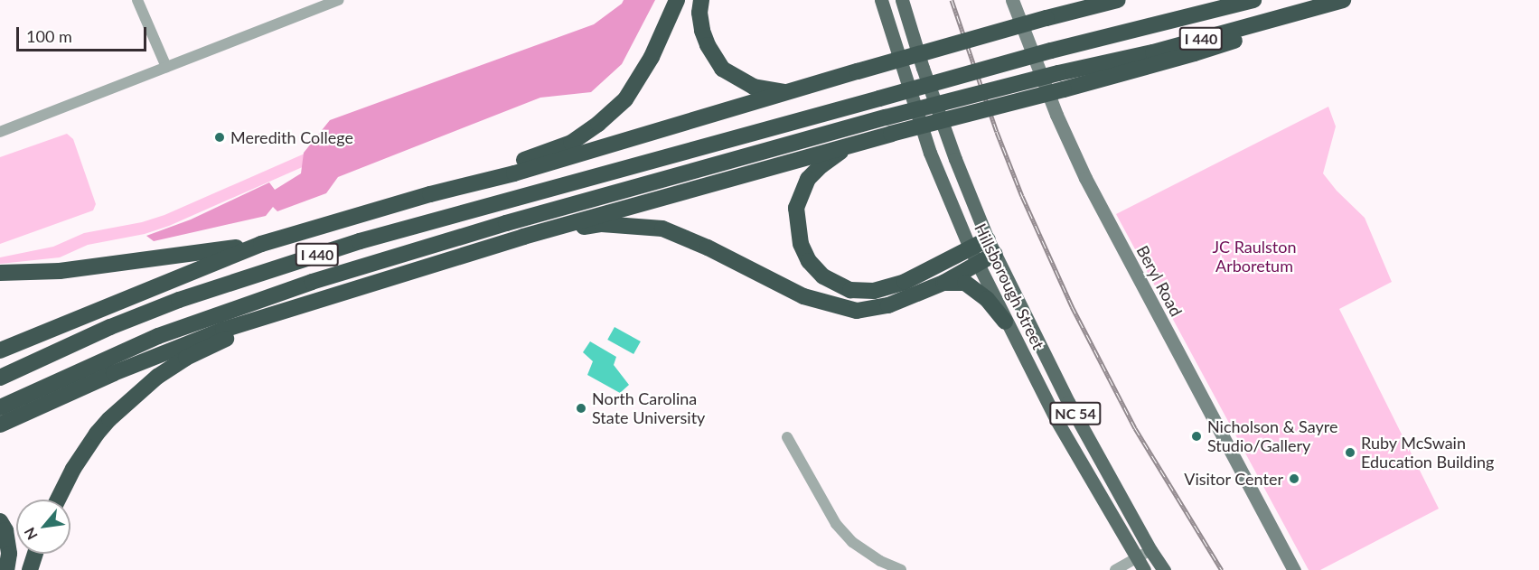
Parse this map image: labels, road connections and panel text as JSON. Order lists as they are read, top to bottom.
{
  "streets": {
    "highway": ["I 440"],
    "main road": ["Hillsborough Street", "NC 54"],
    "street": ["Beryl Road"]
  },
  "parks": ["JC Raulston Arboretum"],
  "places": [
    "Meredith College",
    "North Carolina State University",
    "Nicholson & Sayre Studio/Gallery",
    "Ruby McSwain Education Building",
    "Visitor Center"
  ],
  "scale_bar": "100 m",
  "north": "bottom left"
}
